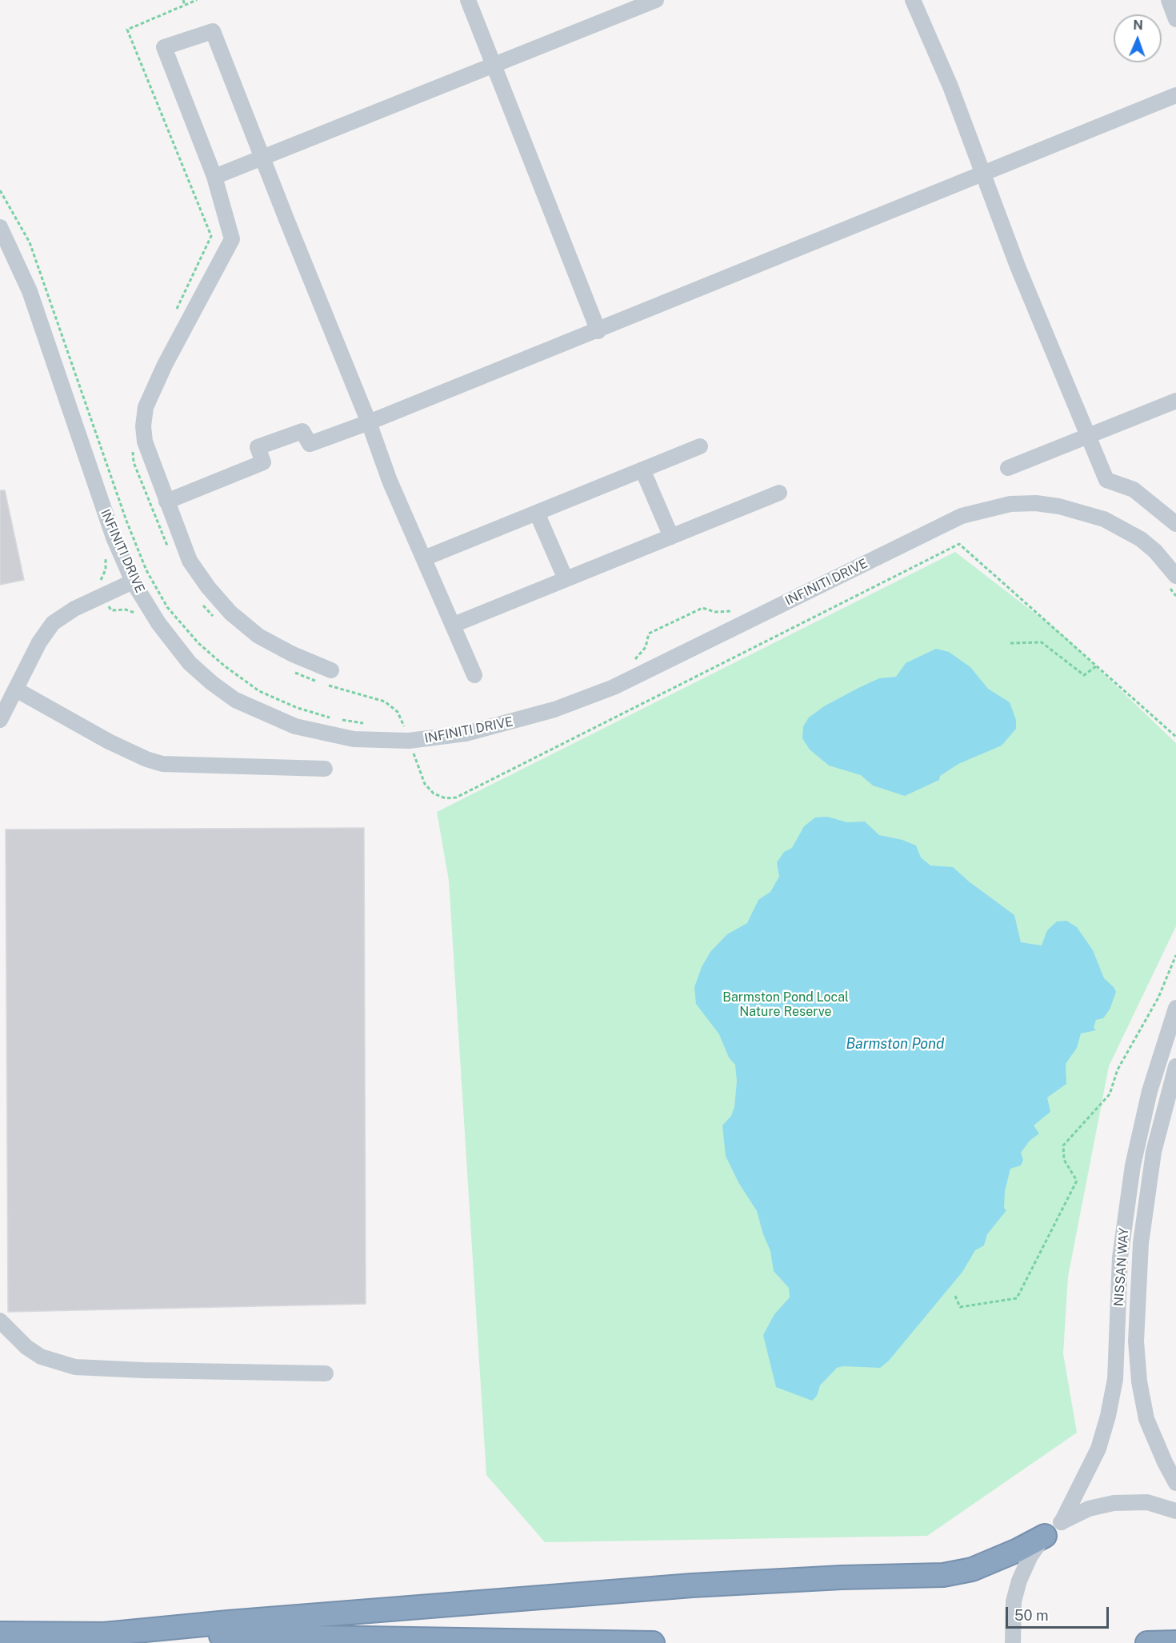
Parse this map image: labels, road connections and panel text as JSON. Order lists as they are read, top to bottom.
{
  "streets": {
    "street": ["INFINITI DRIVE", "NISSAN WAY"]
  },
  "water": ["Barmston Pond"],
  "parks": ["Barmston Pond Local Nature Reserve"],
  "scale_bar": "50 m",
  "north": "top"
}
